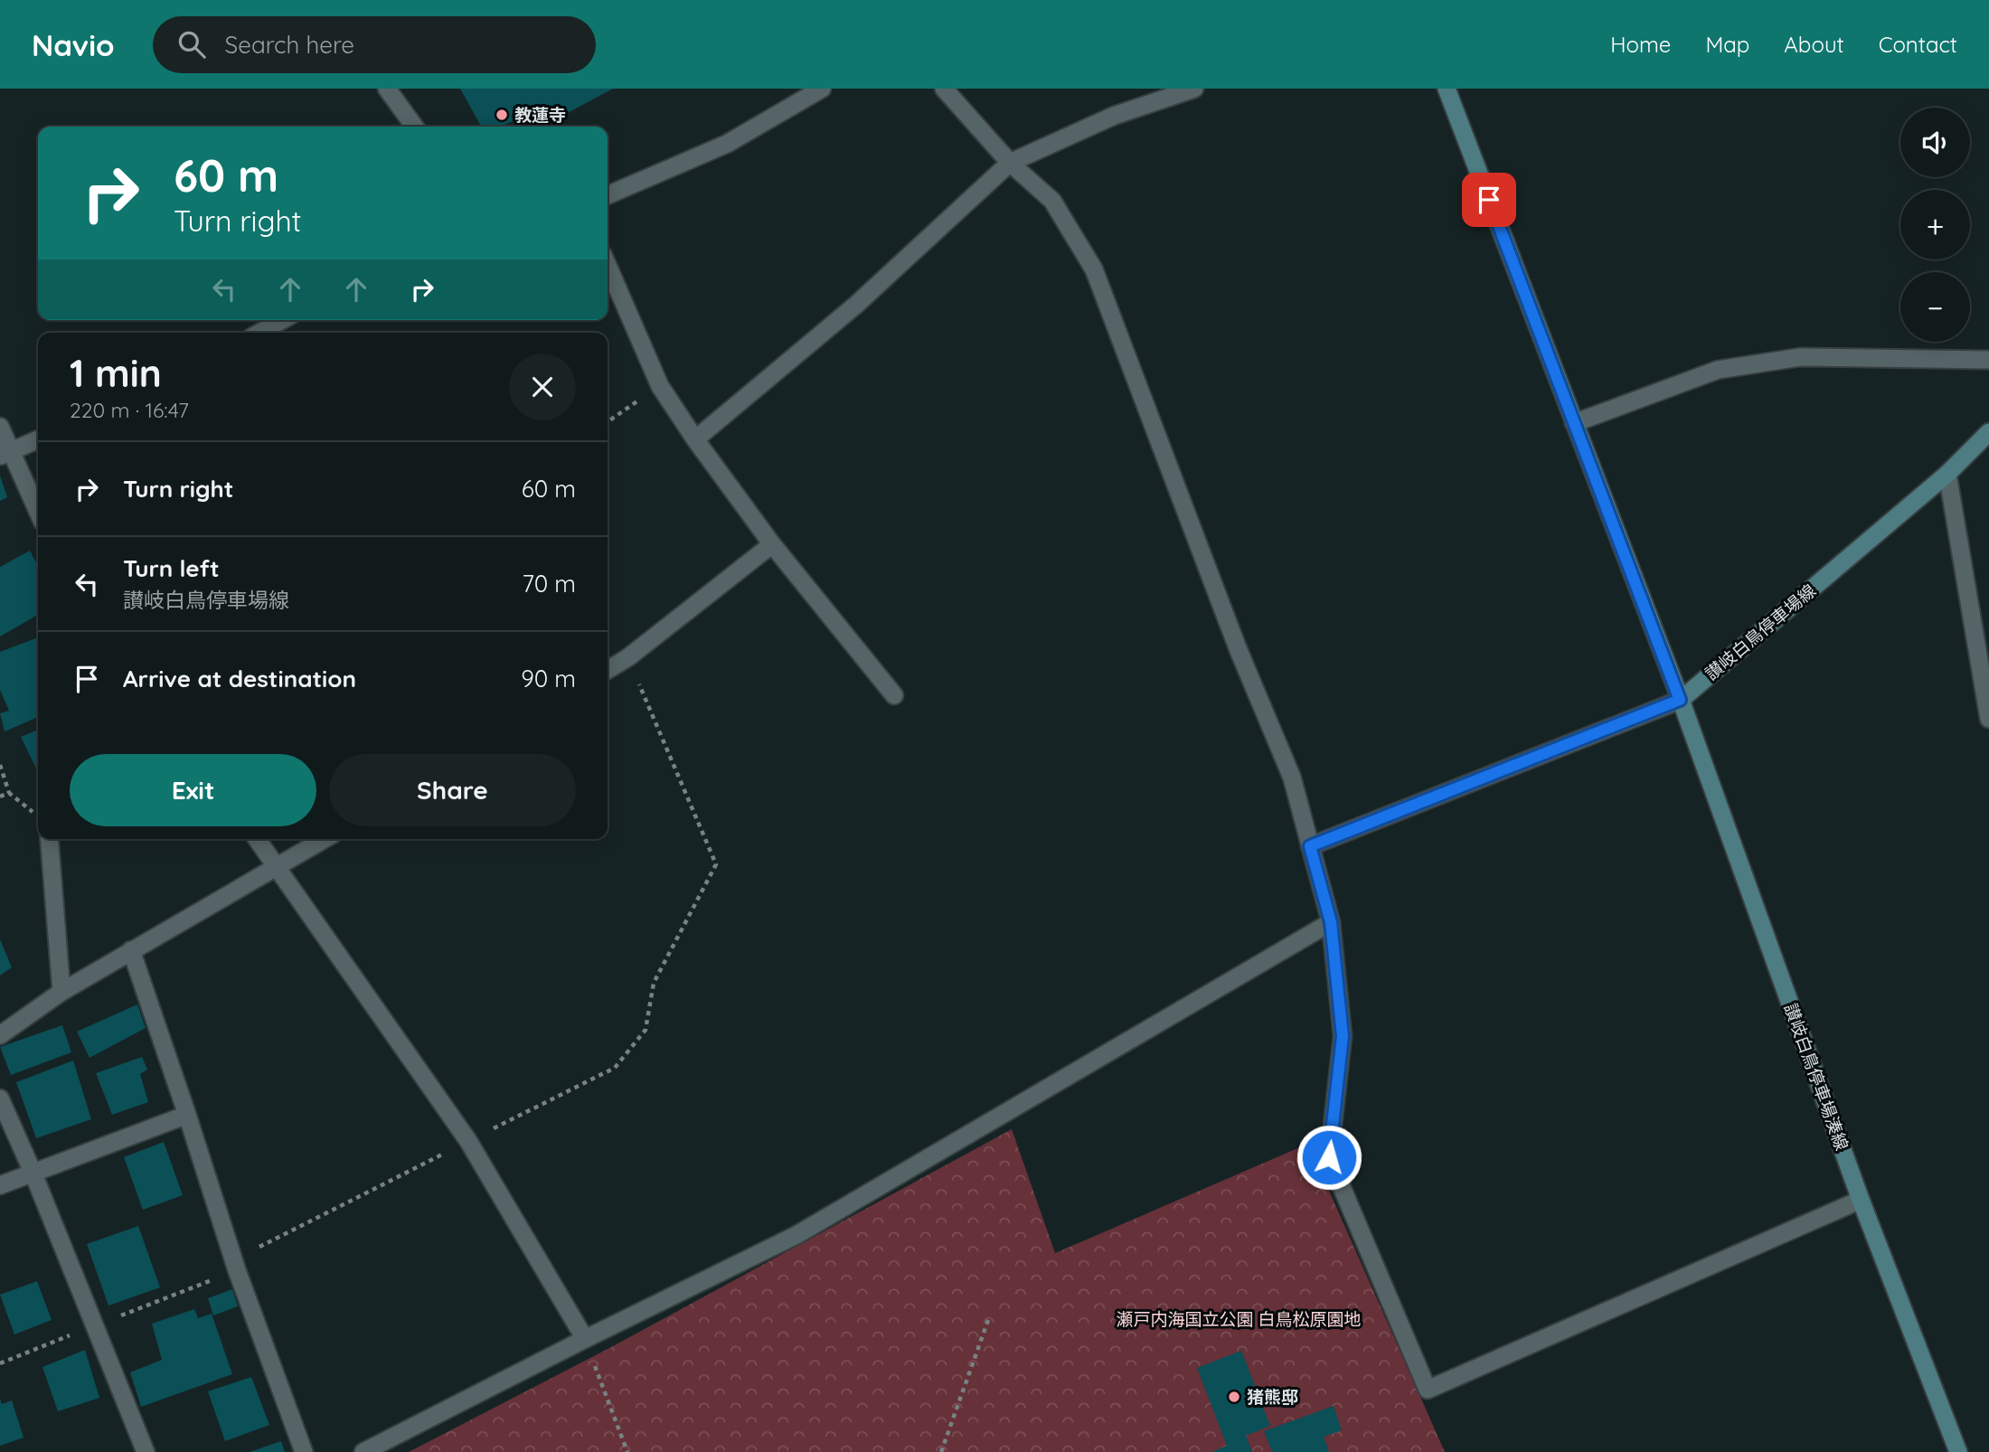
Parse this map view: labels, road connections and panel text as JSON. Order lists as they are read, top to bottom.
{
  "streets": {
    "main road": ["讃岐白鳥停車場線", "讃岐白鳥停車場湊線"]
  },
  "crossings": [
    ["讃岐白鳥停車場線", "讃岐白鳥停車場湊線"]
  ],
  "parks": ["瀬戸内海国立公園 白鳥松原園地"],
  "places": ["教蓮寺", "猪熊邸"],
  "page": {
    "header": "Navio",
    "search": "Search here",
    "nav": [
      "Home",
      "Map",
      "About",
      "Contact"
    ],
    "map_buttons": ["+", "−"],
    "turn": ["60 m", "Turn right"],
    "heading": ["1 min", "220 m · 16:47"],
    "list": [
      {
        "name": "Turn right",
        "value": "60 m"
      },
      {
        "name": "Turn left",
        "note": "讃岐白鳥停車場線",
        "value": "70 m"
      },
      {
        "name": "Arrive at destination",
        "value": "90 m"
      }
    ],
    "buttons": ["Exit", "Share"]
  }
}
